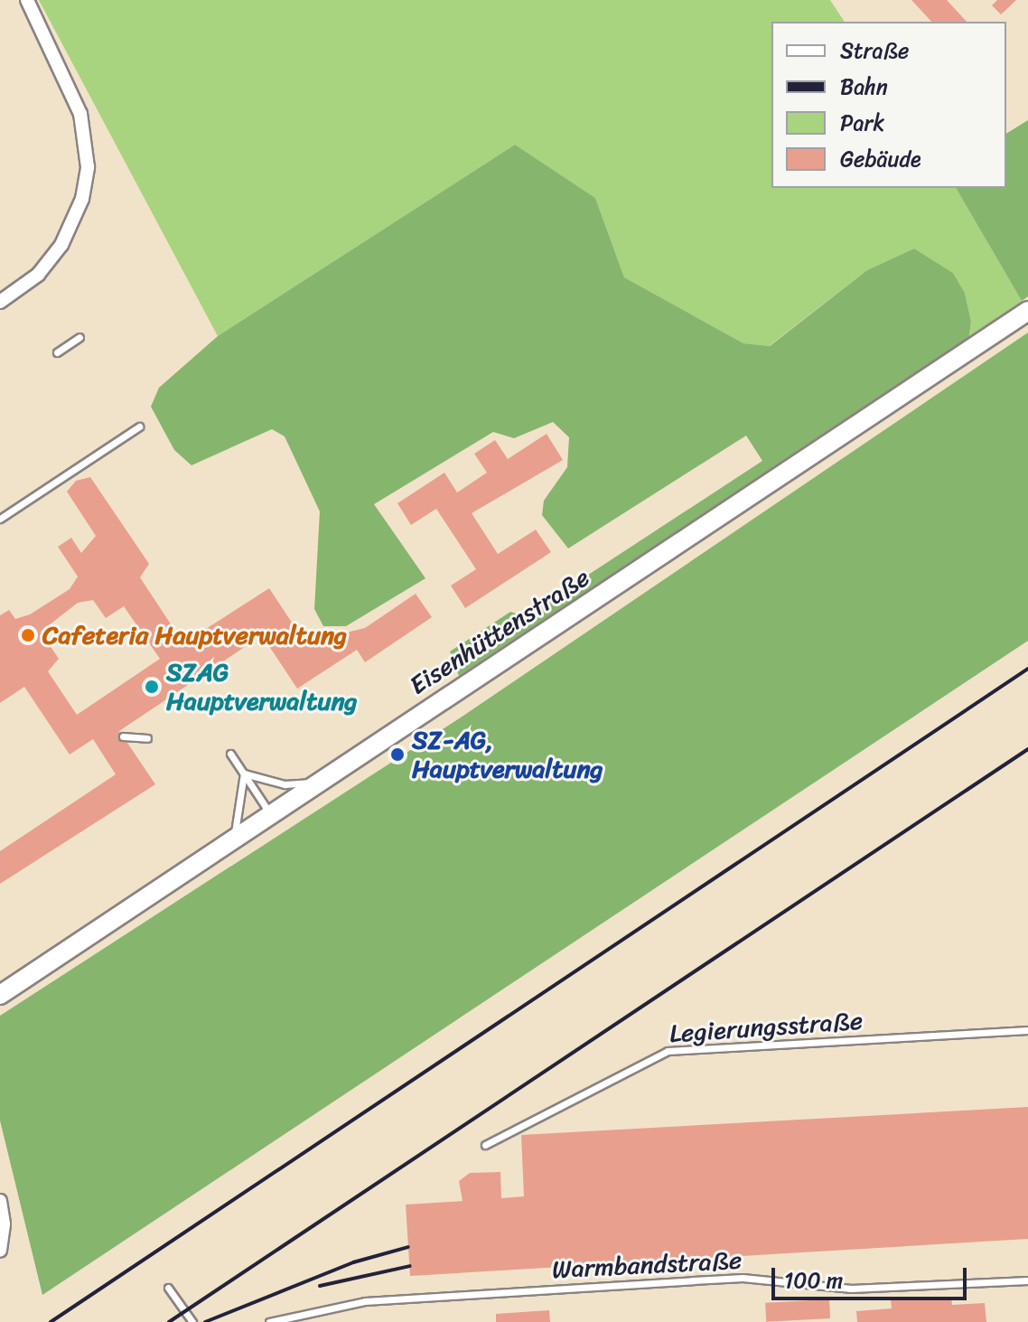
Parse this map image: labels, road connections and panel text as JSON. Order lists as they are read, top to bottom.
{
  "streets": {
    "street": ["Eisenhüttenstraße"],
    "lane": ["Legierungsstraße", "Warmbandstraße"]
  },
  "places": ["Cafeteria Hauptverwaltung", "SZAG Hauptverwaltung", "SZ-AG, Hauptverwaltung"],
  "legend": [
    "Straße",
    "Bahn",
    "Park",
    "Gebäude"
  ],
  "scale_bar": "100 m"
}
